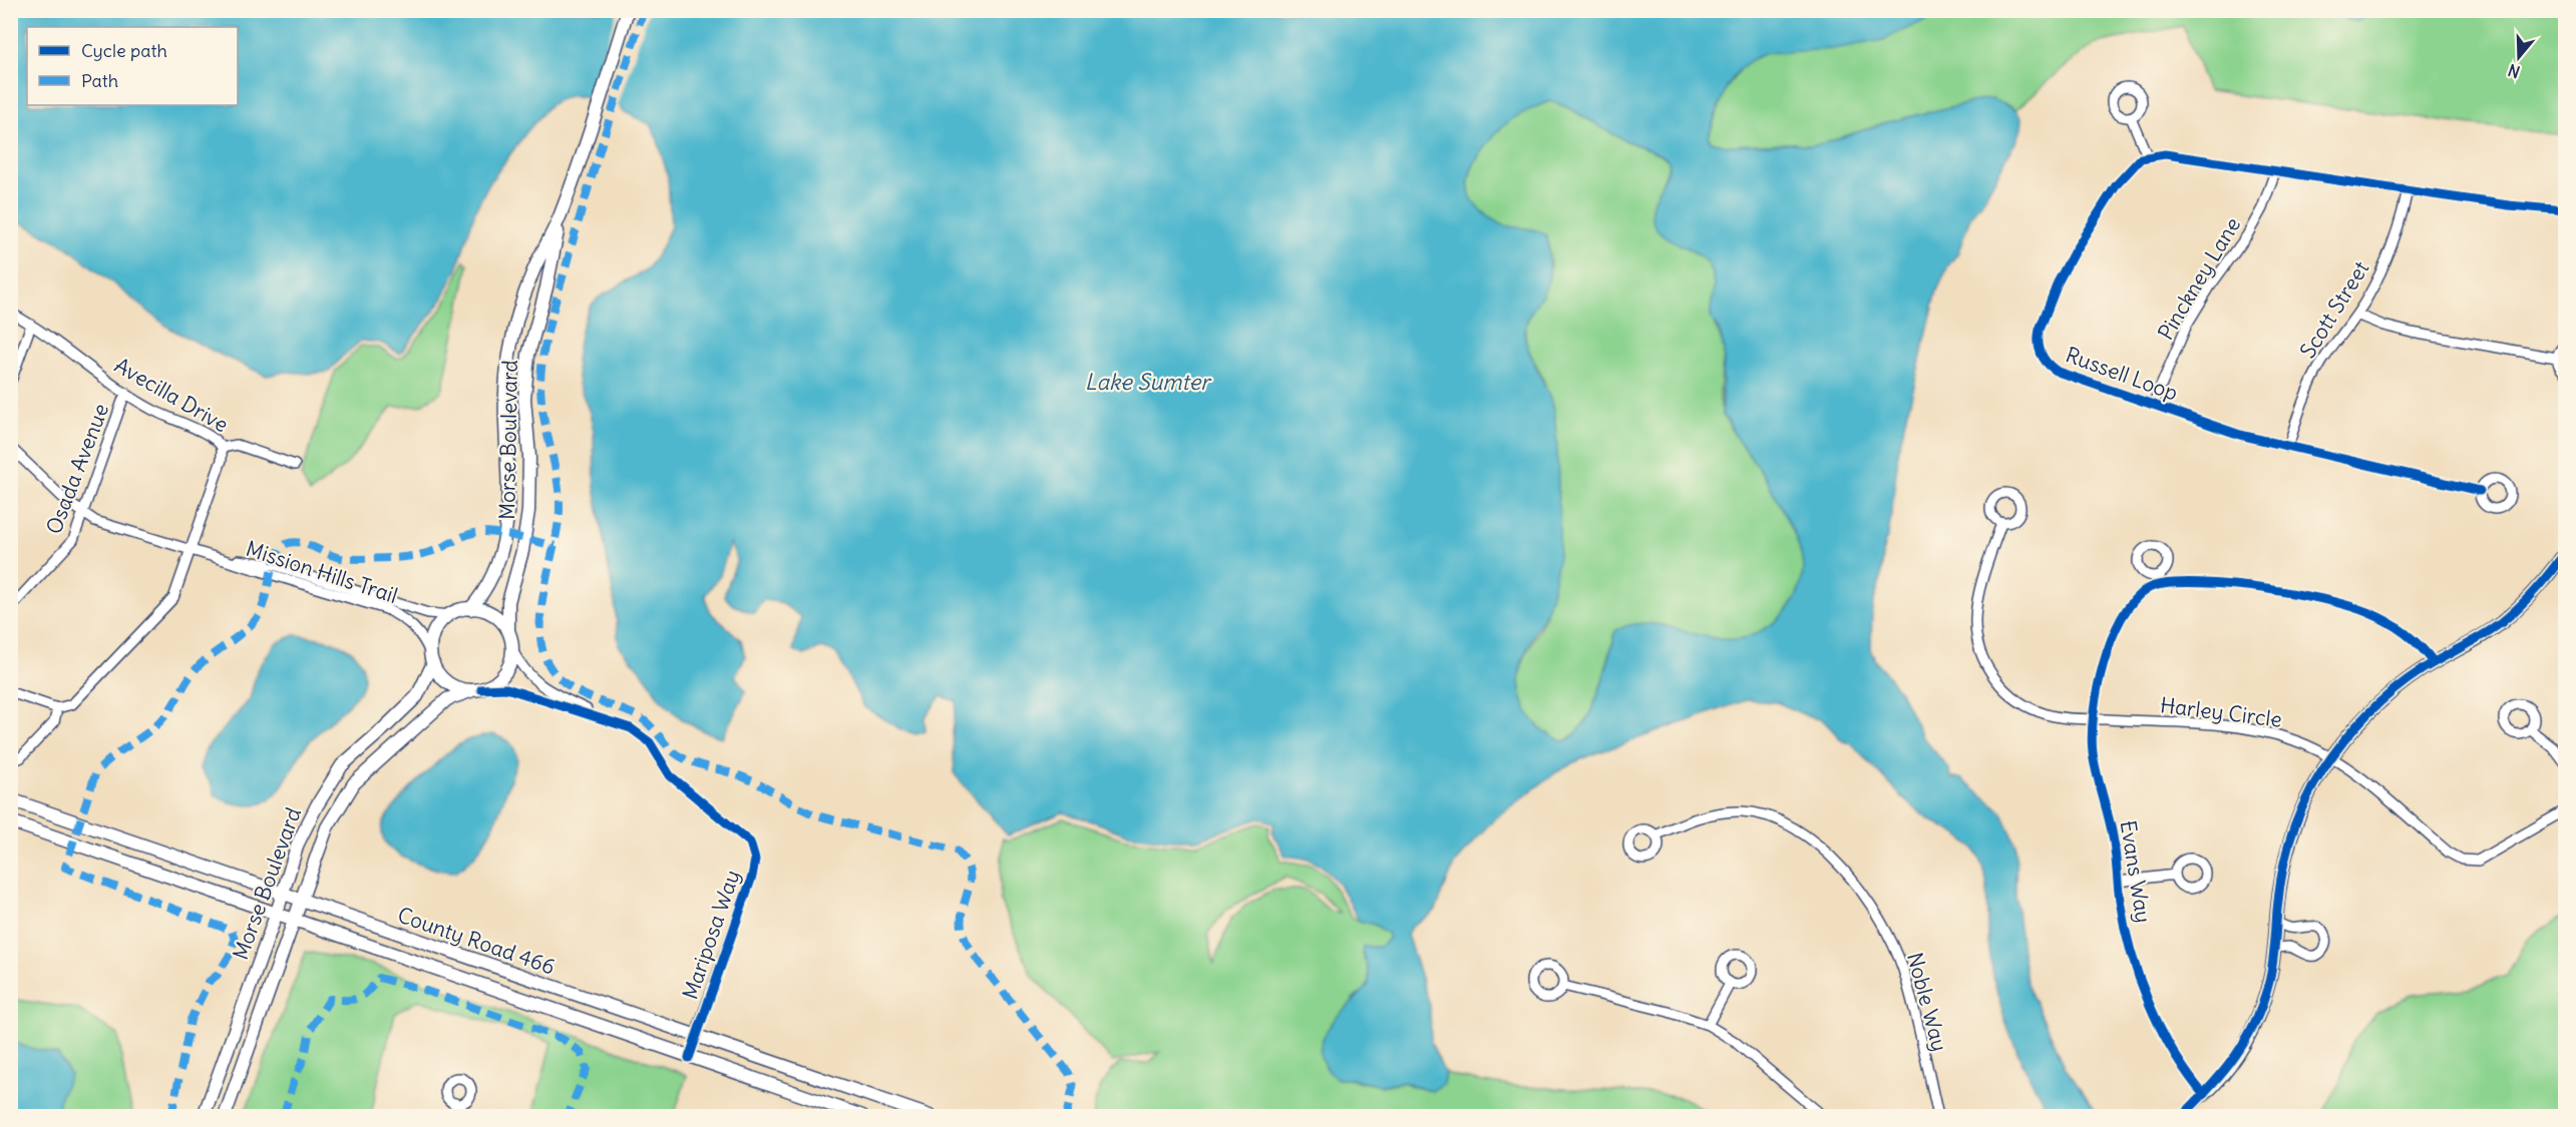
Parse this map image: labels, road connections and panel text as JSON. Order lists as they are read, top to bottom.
{
  "streets": {
    "main road": ["Morse Boulevard", "County Road 466"],
    "street": [
      "Pinckney Lane",
      "Scott Street",
      "Russell Loop",
      "Avecilla Drive",
      "Osada Avenue",
      "Mission Hills Trail",
      "Harley Circle",
      "Evans Way",
      "Mariposa Way",
      "Noble Way"
    ]
  },
  "crossings": [
    ["Pinckney Lane", "Russell Loop"],
    ["Scott Street", "Russell Loop"],
    ["Avecilla Drive", "Osada Avenue"],
    ["Morse Boulevard", "Mission Hills Trail"],
    ["Morse Boulevard", "Mariposa Way"],
    ["Morse Boulevard", "County Road 466"],
    ["Osada Avenue", "Mission Hills Trail"],
    ["Mission Hills Trail", "Mariposa Way"],
    ["Harley Circle", "Evans Way"],
    ["Mariposa Way", "County Road 466"]
  ],
  "water": ["Lake Sumter"],
  "legend": ["Cycle path", "Path"],
  "north": "bottom"
}
